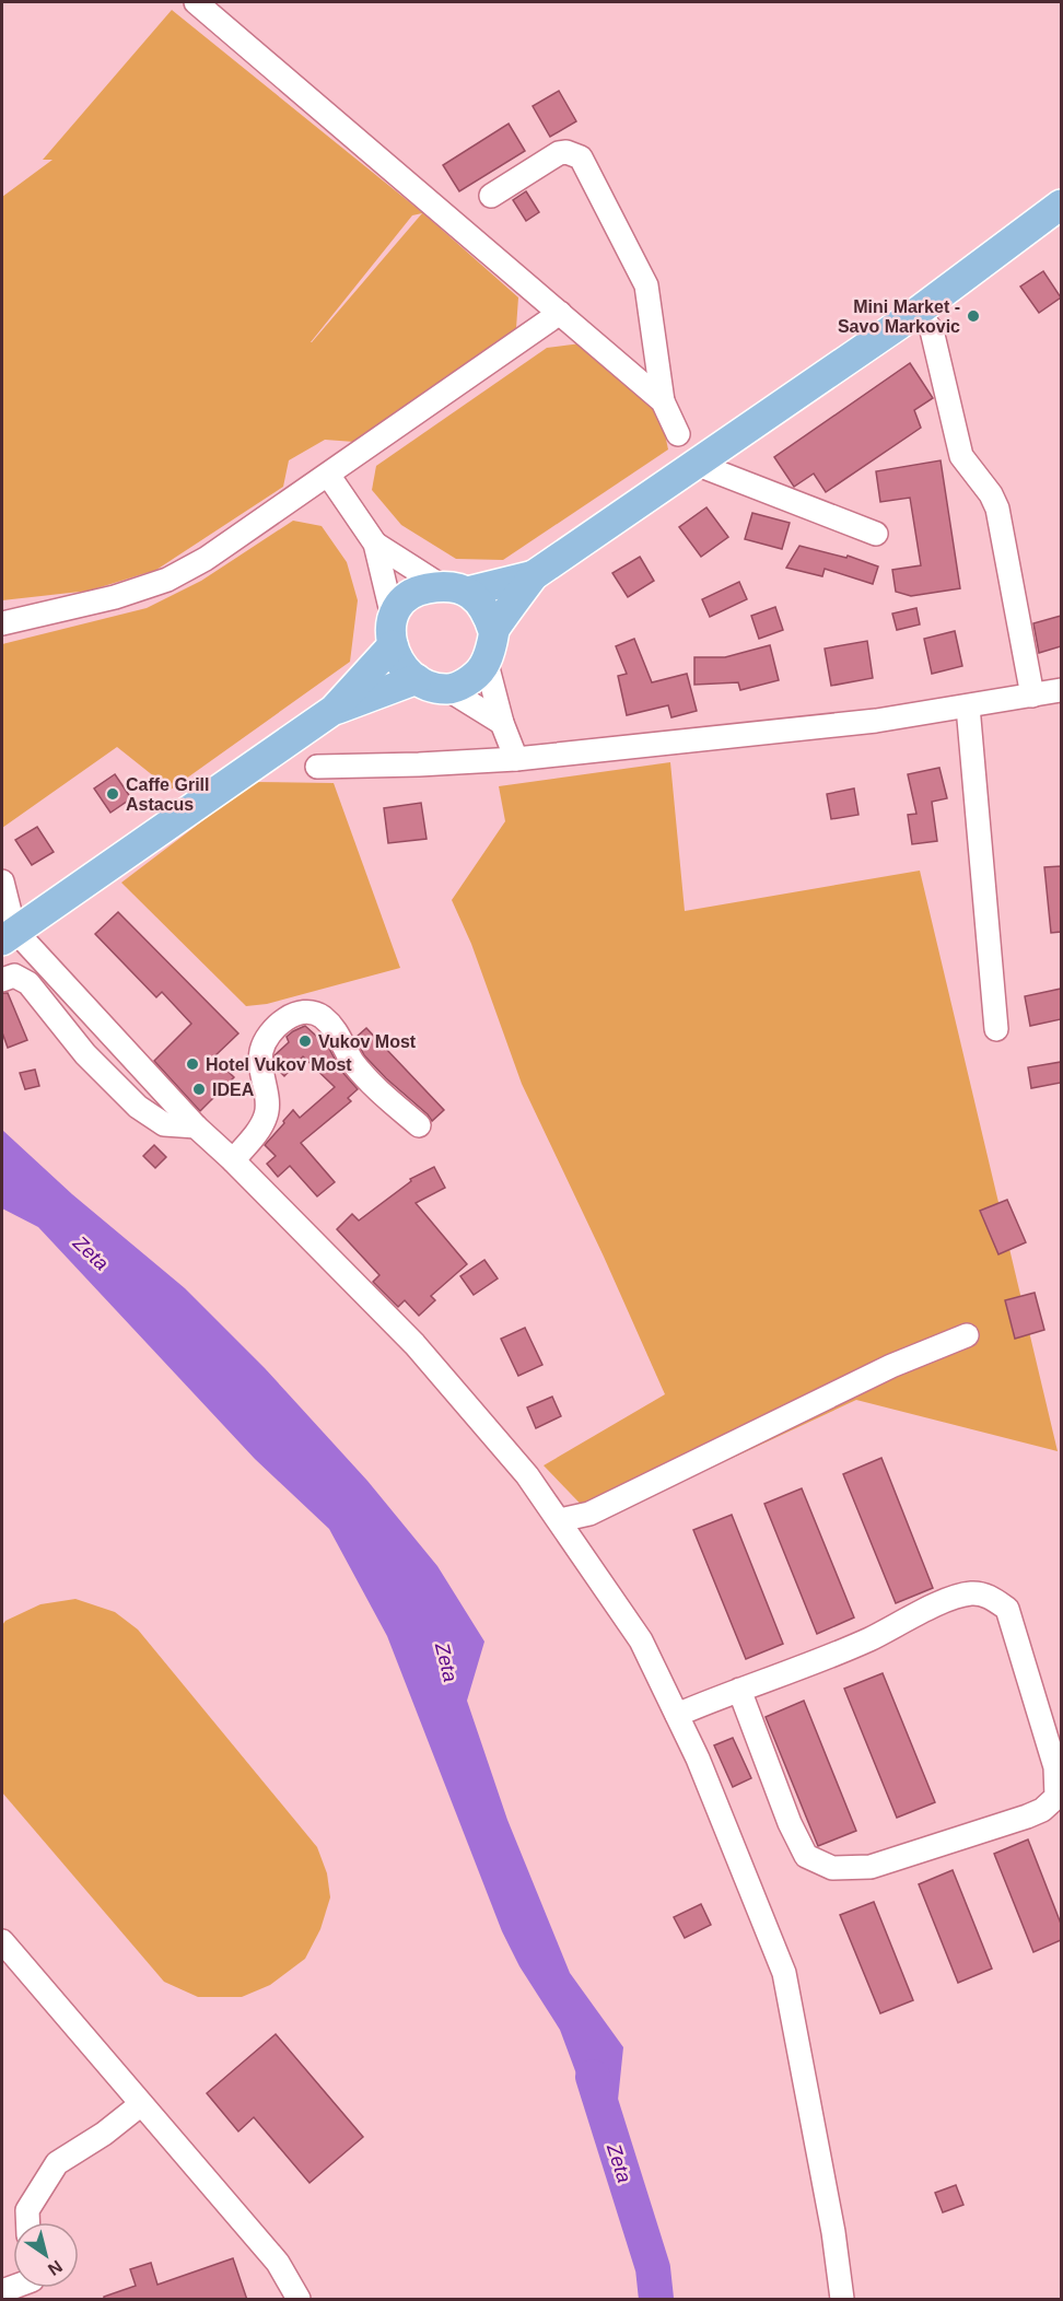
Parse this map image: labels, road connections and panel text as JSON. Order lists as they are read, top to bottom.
{
  "water": ["Zeta"],
  "places": [
    "Mini Market - Savo Markovic",
    "Caffe Grill Astacus",
    "Vukov Most",
    "Hotel Vukov Most",
    "IDEA"
  ],
  "north": "bottom right"
}
